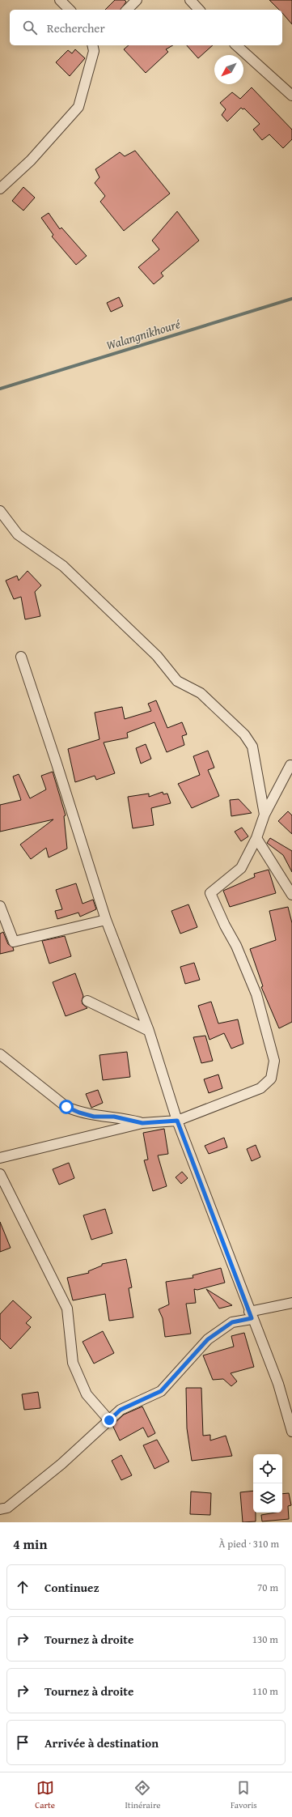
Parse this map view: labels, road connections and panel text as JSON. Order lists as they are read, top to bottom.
{
  "water": ["Walangnikhouré"],
  "north": "bottom left",
  "page": {
    "search": "Rechercher",
    "heading": ["4 min", "À pied · 310 m"],
    "list": [
      ["Continuez", "70 m"],
      ["Tournez à droite", "130 m"],
      ["Tournez à droite", "110 m"],
      "Arrivée à destination"
    ],
    "nav": ["Carte", "Itinéraire", "Favoris"]
  }
}
